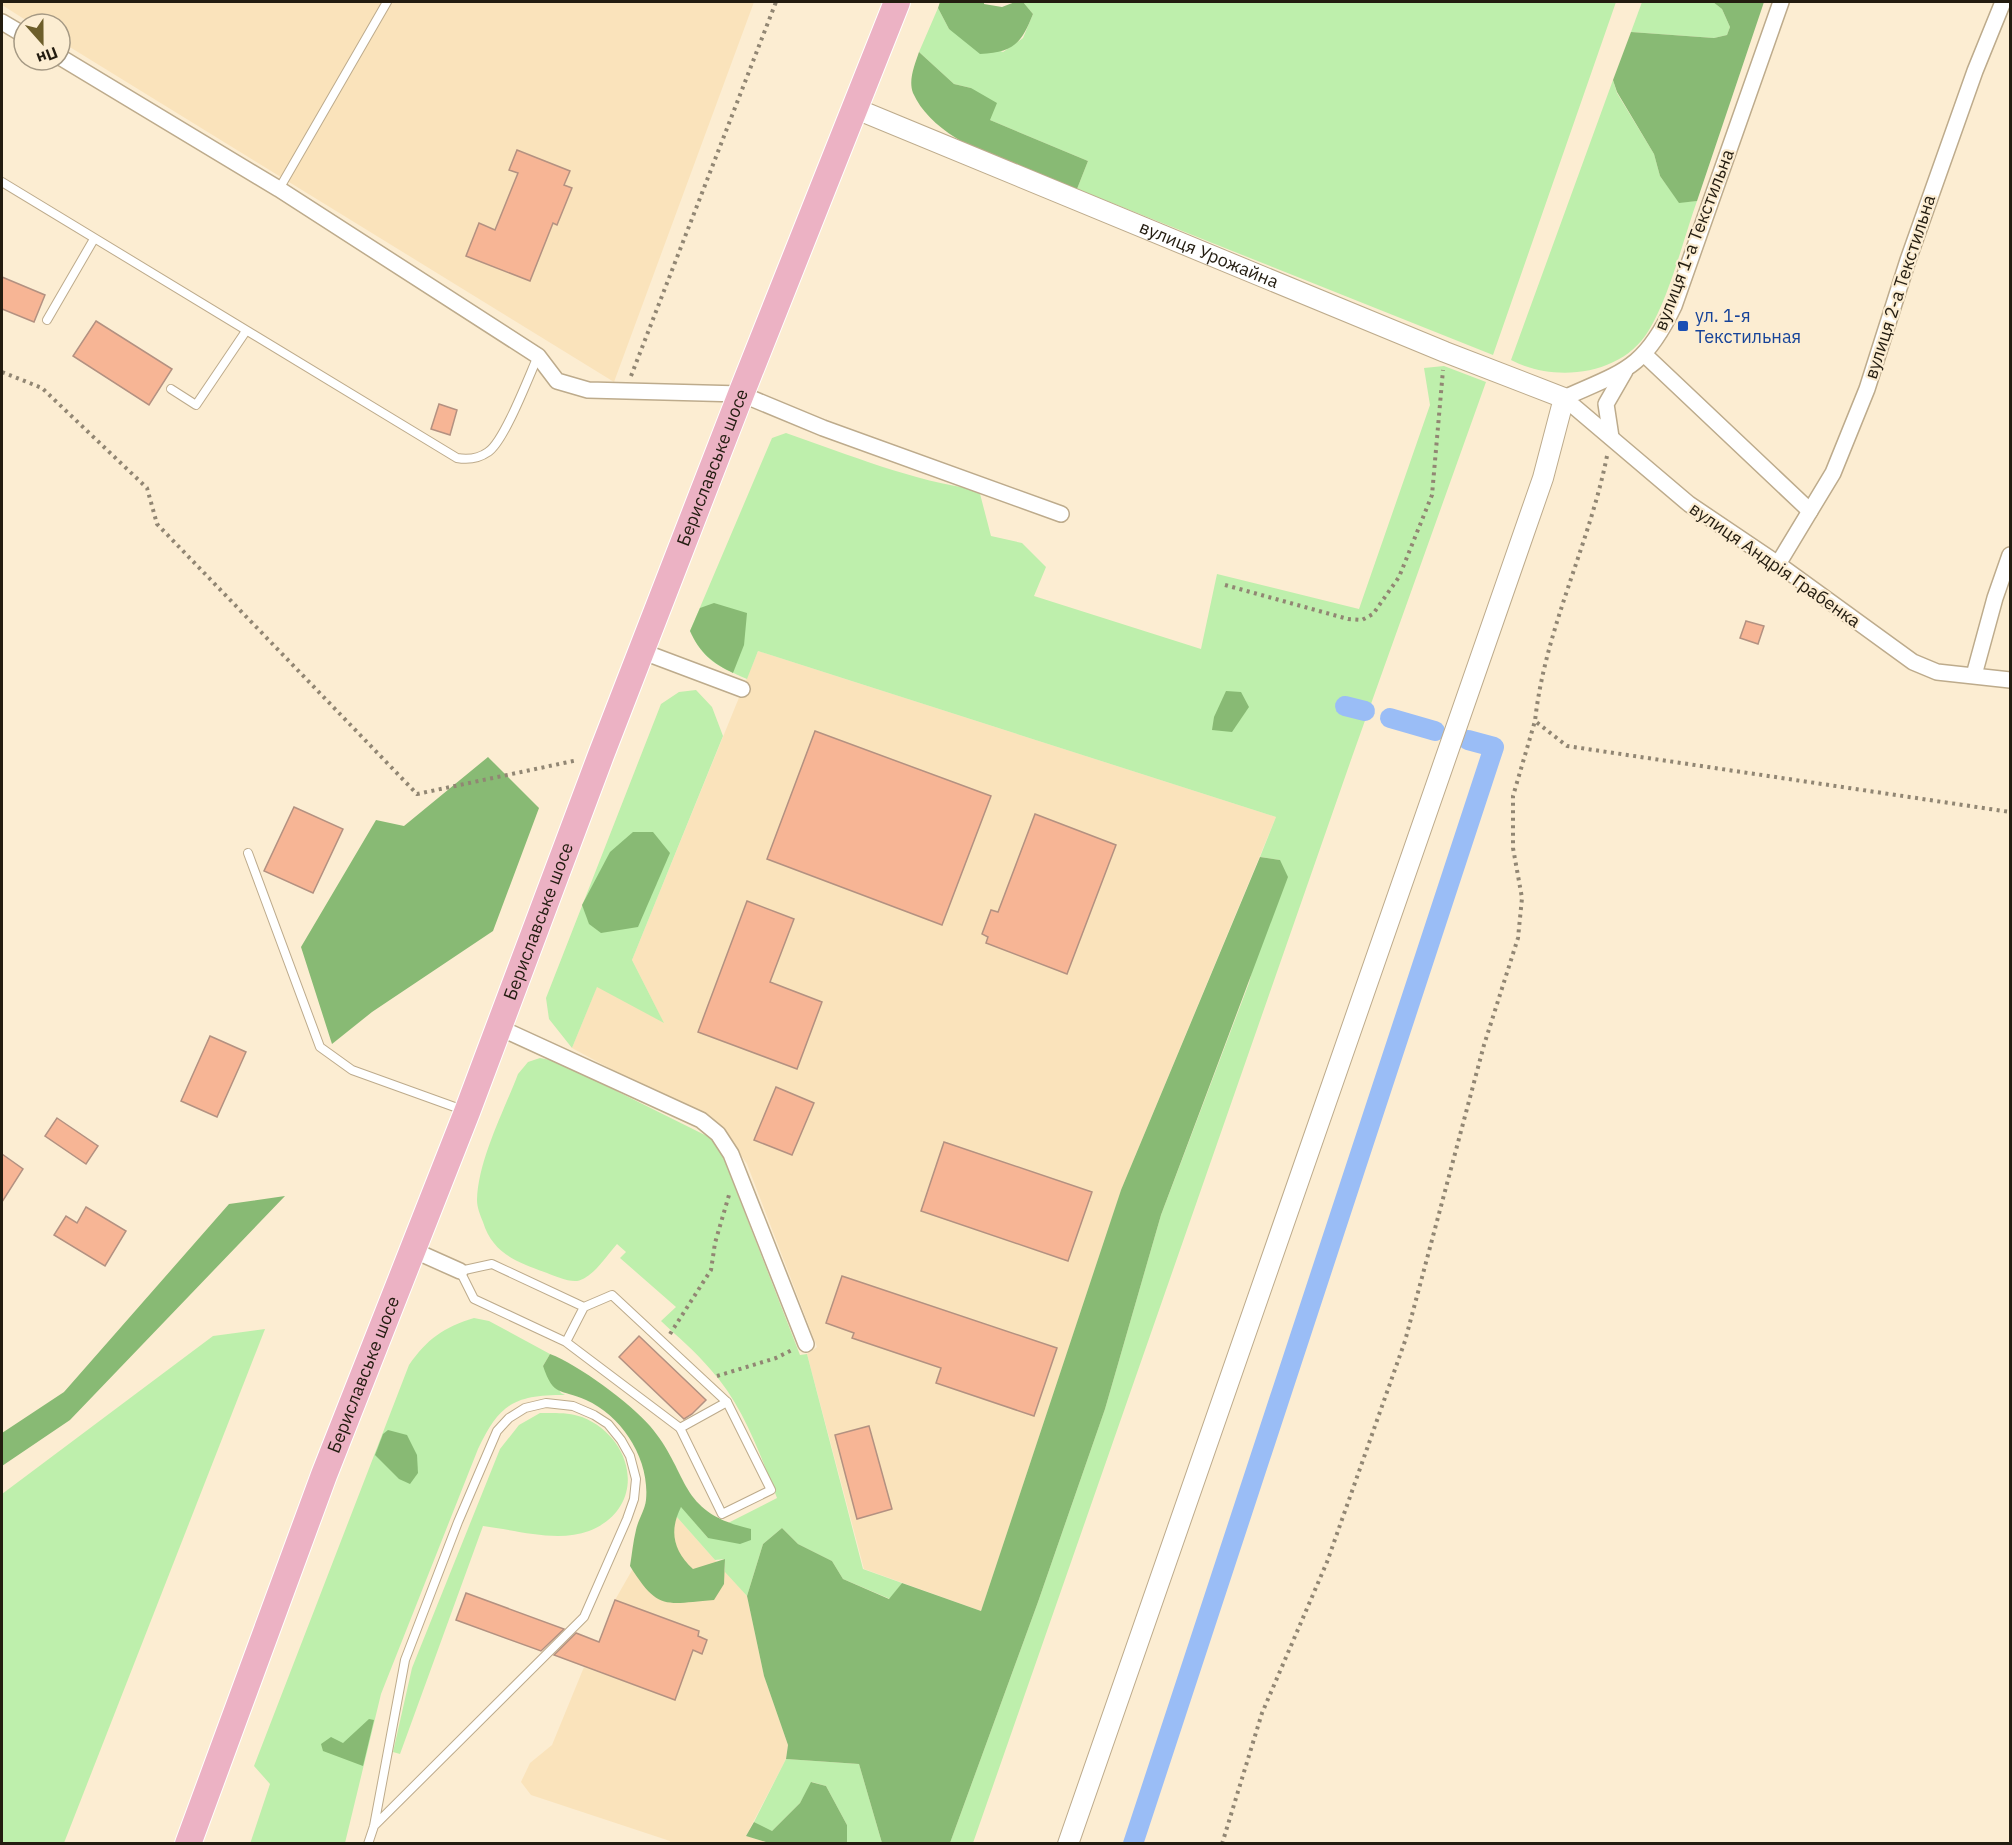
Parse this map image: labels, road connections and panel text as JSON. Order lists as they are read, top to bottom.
{
  "streets": {
    "main road": ["Бериславське шосе"],
    "street": [
      "вулиця 1-а Текстильна",
      "вулиця Урожайна",
      "вулиця 2-а Текстильна",
      "вулиця Андрія Грабенка"
    ]
  },
  "crossings": [
    ["вулиця 1-а Текстильна", "вулиця Урожайна"],
    ["вулиця 1-а Текстильна", "вулиця Андрія Грабенка"],
    ["вулиця Урожайна", "Бериславське шосе"],
    ["вулиця Урожайна", "вулиця Андрія Грабенка"],
    ["вулиця 2-а Текстильна", "вулиця Андрія Грабенка"]
  ],
  "places": {
    "transit": ["ул. 1-я Текстильная"]
  },
  "north": "bottom"
}
